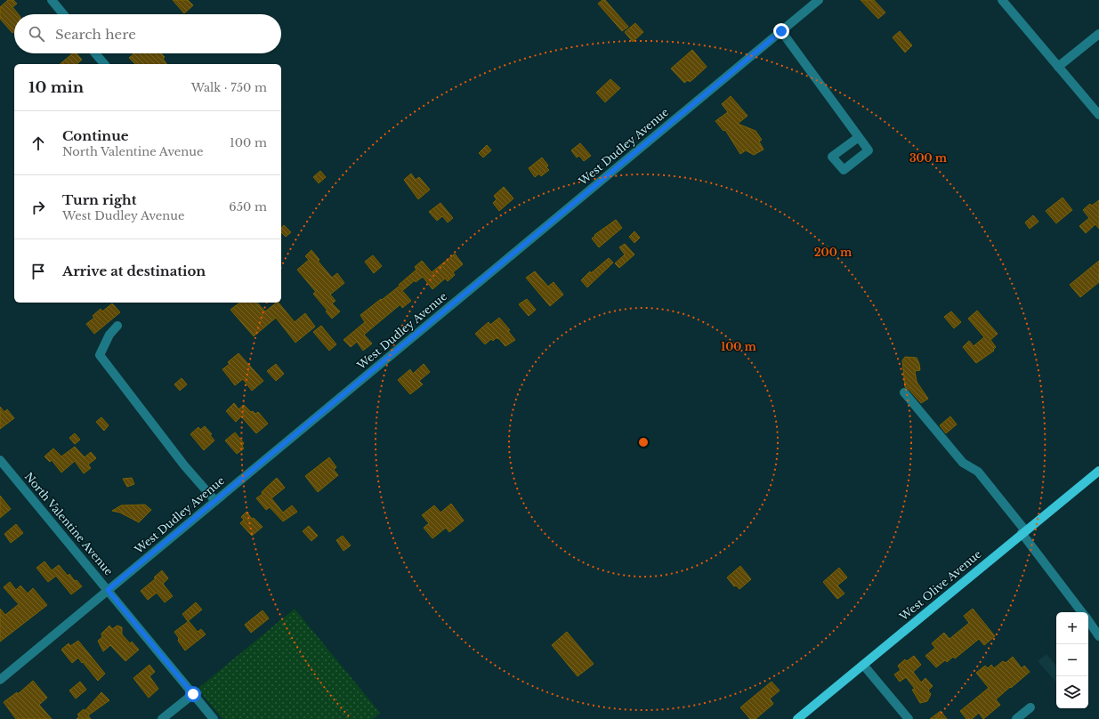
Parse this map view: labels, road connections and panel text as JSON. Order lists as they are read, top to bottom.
{
  "streets": {
    "main road": ["West Olive Avenue"],
    "street": ["West Dudley Avenue", "North Valentine Avenue"]
  },
  "crossings": [
    ["West Dudley Avenue", "North Valentine Avenue"]
  ],
  "page": {
    "search": "Search here",
    "heading": ["10 min", "Walk · 750 m"],
    "list": [
      ["Continue", "North Valentine Avenue", "100 m"],
      ["Turn right", "West Dudley Avenue", "650 m"],
      "Arrive at destination"
    ],
    "map_buttons": ["+", "−"]
  },
  "rings": ["300 m", "200 m", "100 m"]
}
